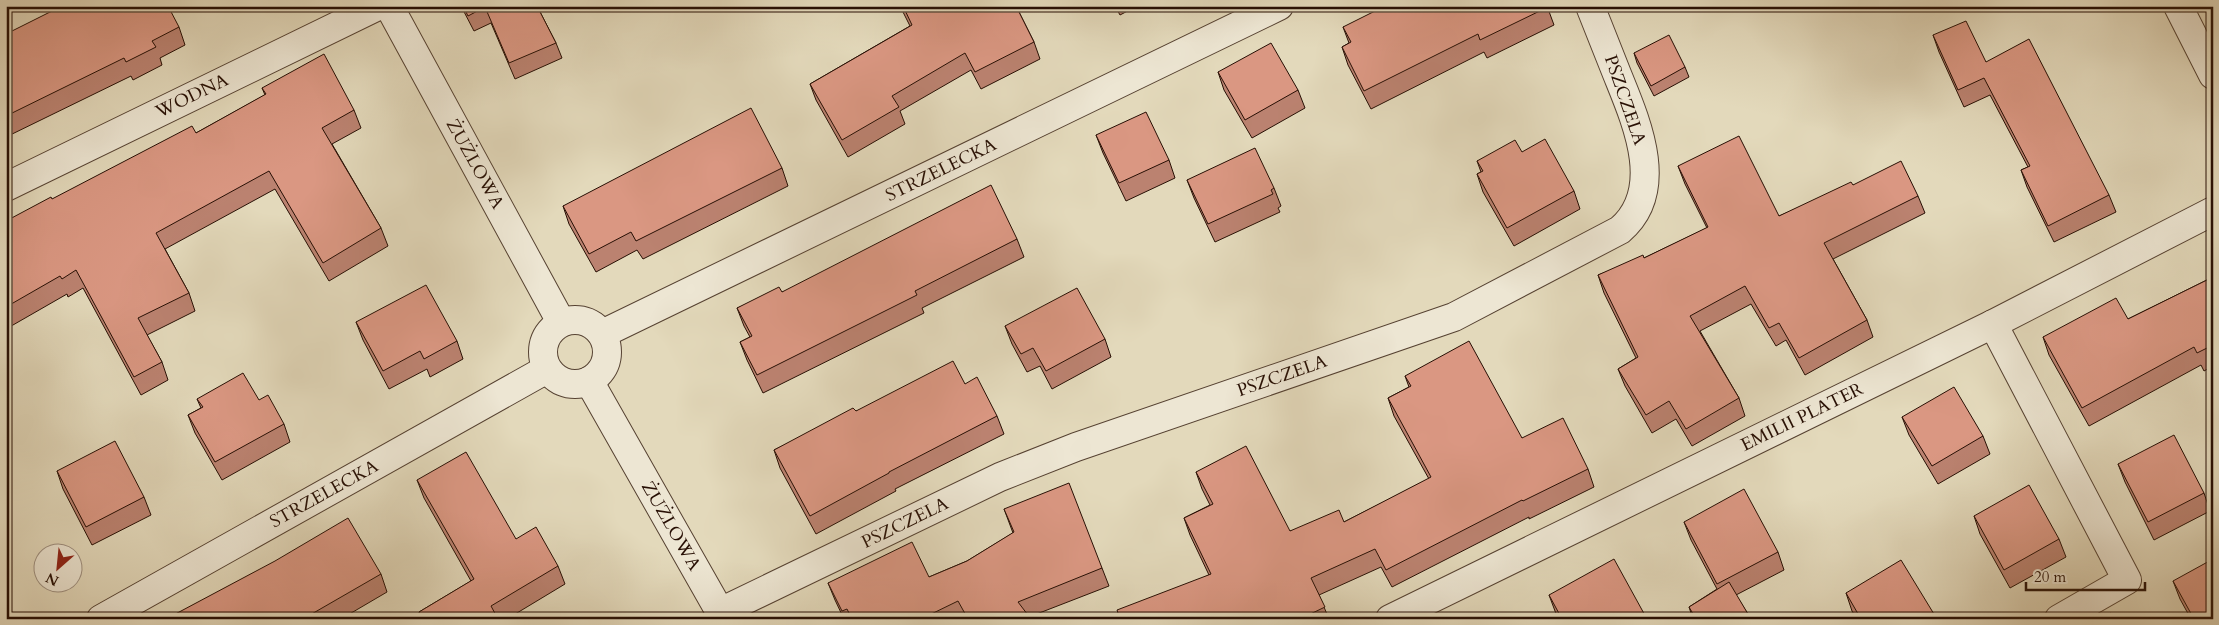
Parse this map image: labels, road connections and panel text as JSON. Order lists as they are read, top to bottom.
{
  "streets": {
    "street": [
      "WODNA",
      "PSZCZELA",
      "ŻUŻLOWA",
      "STRZELECKA",
      "EMILII PLATER"
    ]
  },
  "crossings": [
    ["PSZCZELA", "ŻUŻLOWA"],
    ["ŻUŻLOWA", "STRZELECKA"]
  ],
  "scale_bar": "20 m",
  "north": "bottom left"
}
